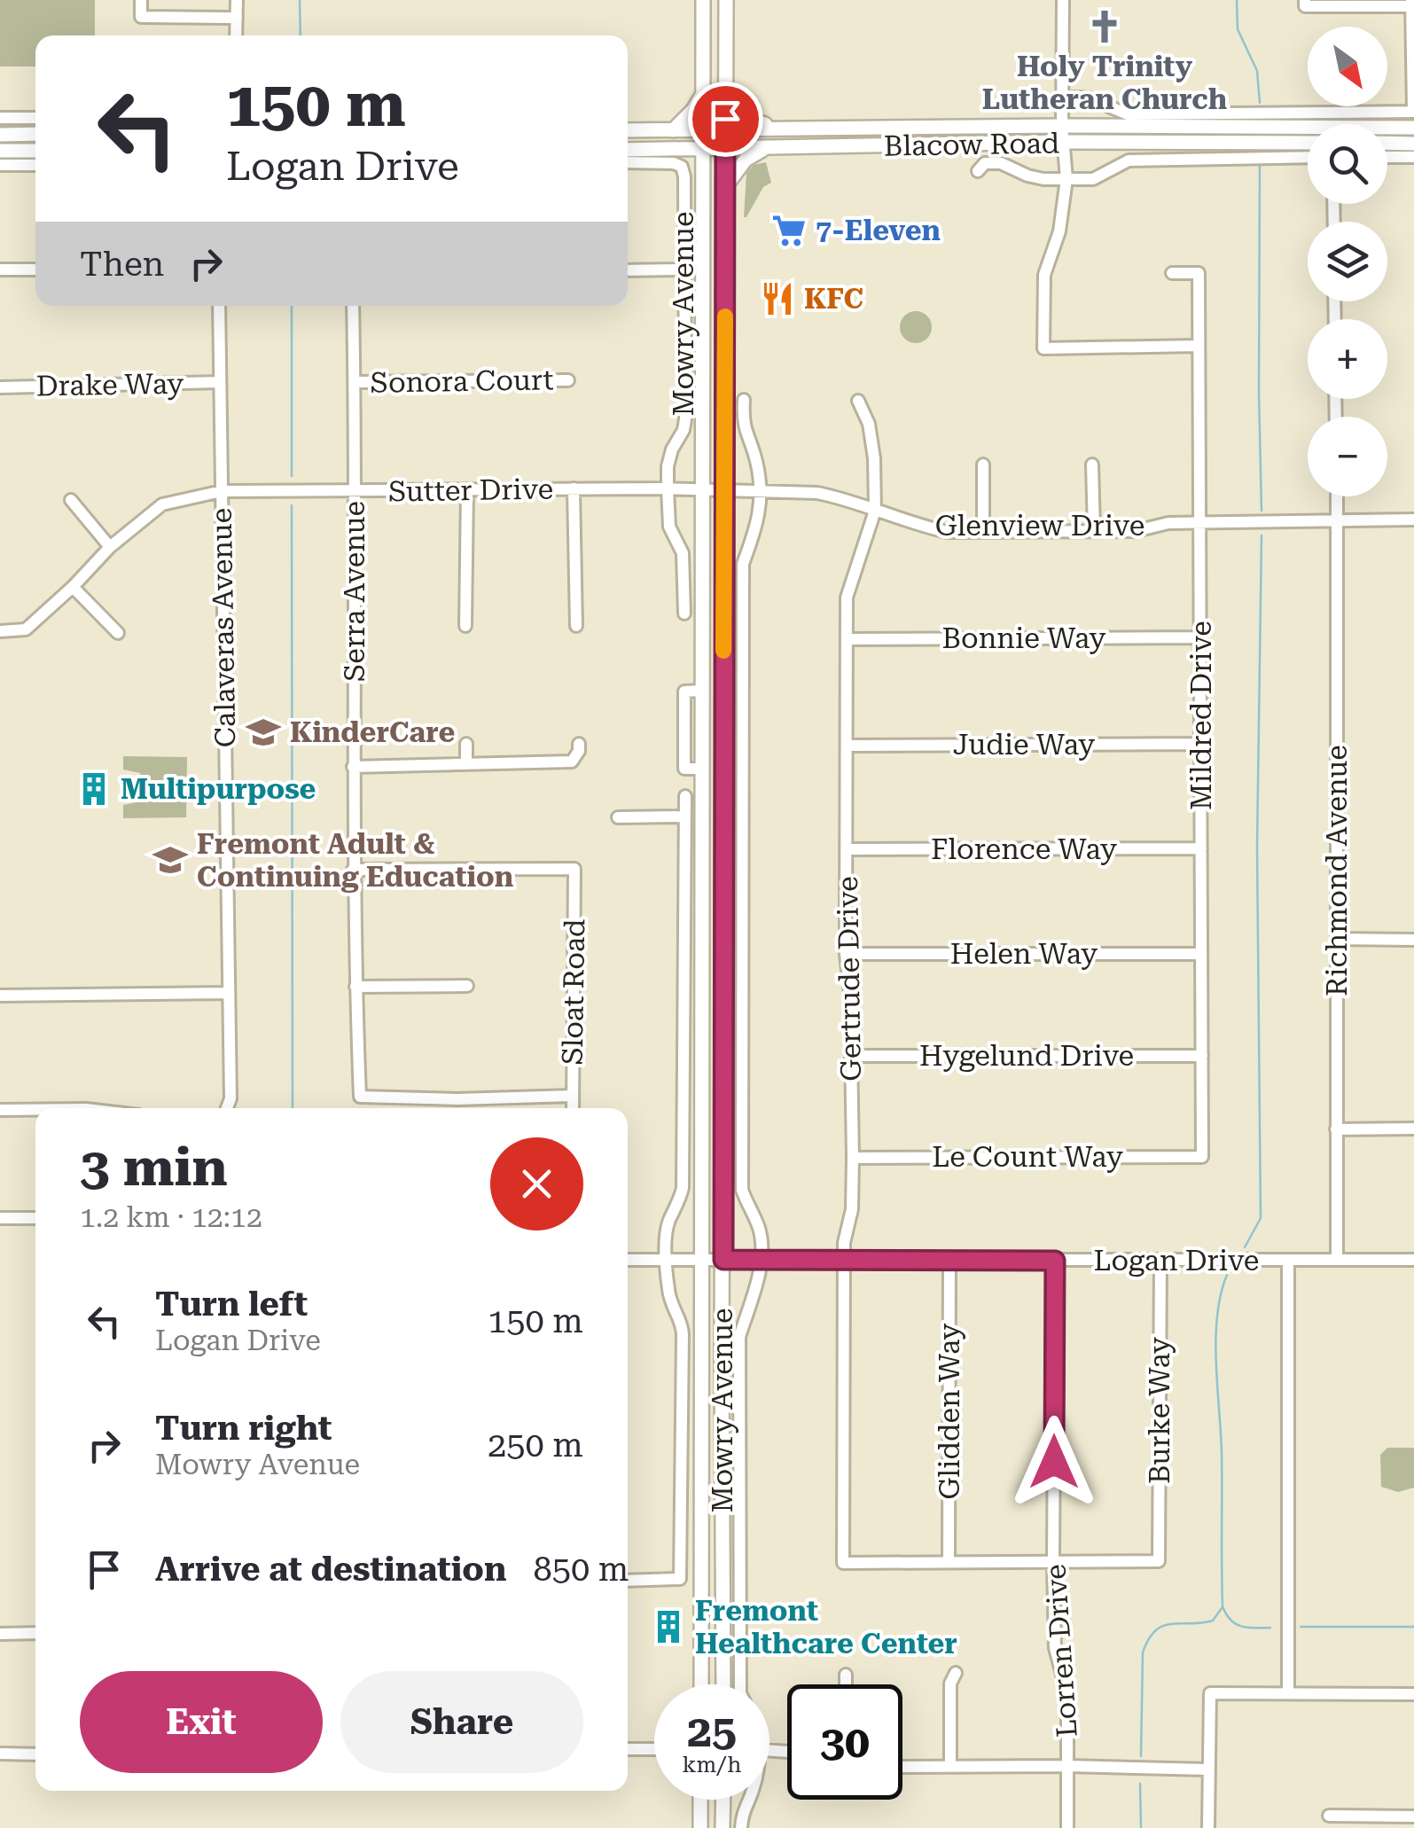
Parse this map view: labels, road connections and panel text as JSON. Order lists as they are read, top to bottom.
{
  "streets": {
    "main road": ["Blacow Road", "Mowry Avenue"],
    "street": [
      "Sonora Court",
      "Drake Way",
      "Sutter Drive",
      "Glenview Drive",
      "Serra Avenue",
      "Calaveras Avenue",
      "Bonnie Way",
      "Mildred Drive",
      "Judie Way",
      "Florence Way",
      "Richmond Avenue",
      "Helen Way",
      "Gertrude Drive",
      "Sloat Road",
      "Hygelund Drive",
      "Le Count Way",
      "Logan Drive",
      "Burke Way",
      "Glidden Way",
      "Lorren Drive"
    ]
  },
  "crossings": [
    ["Blacow Road", "Mowry Avenue"],
    ["Mowry Avenue", "Sutter Drive"],
    ["Mowry Avenue", "Glenview Drive"],
    ["Mowry Avenue", "Logan Drive"],
    ["Sonora Court", "Serra Avenue"],
    ["Drake Way", "Calaveras Avenue"],
    ["Sutter Drive", "Glenview Drive"],
    ["Sutter Drive", "Serra Avenue"],
    ["Sutter Drive", "Calaveras Avenue"],
    ["Glenview Drive", "Mildred Drive"],
    ["Glenview Drive", "Richmond Avenue"],
    ["Glenview Drive", "Gertrude Drive"],
    ["Serra Avenue", "Sloat Road"],
    ["Bonnie Way", "Mildred Drive"],
    ["Bonnie Way", "Gertrude Drive"],
    ["Mildred Drive", "Judie Way"],
    ["Mildred Drive", "Florence Way"],
    ["Mildred Drive", "Helen Way"],
    ["Mildred Drive", "Hygelund Drive"],
    ["Mildred Drive", "Le Count Way"],
    ["Judie Way", "Gertrude Drive"],
    ["Florence Way", "Gertrude Drive"],
    ["Richmond Avenue", "Logan Drive"],
    ["Helen Way", "Gertrude Drive"],
    ["Gertrude Drive", "Hygelund Drive"],
    ["Gertrude Drive", "Le Count Way"],
    ["Gertrude Drive", "Logan Drive"],
    ["Gertrude Drive", "Glidden Way"],
    ["Logan Drive", "Burke Way"],
    ["Logan Drive", "Glidden Way"],
    ["Logan Drive", "Lorren Drive"],
    ["Burke Way", "Lorren Drive"]
  ],
  "places": {
    "church": ["Holy Trinity Lutheran Church"],
    "supermarket": ["7-Eleven"],
    "restaurant": ["KFC"],
    "school or university": ["KinderCare", "Fremont Adult & Continuing Education"],
    "building": ["Multipurpose", "Fremont Healthcare Center"]
  },
  "north": "bottom right",
  "page": {
    "map_buttons": ["+", "−"],
    "turn": ["150 m", "Logan Drive"],
    "then": "Then",
    "heading": ["3 min", "1.2 km · 12:12"],
    "list": [
      {
        "name": "Turn left",
        "note": "Logan Drive",
        "value": "150 m"
      },
      {
        "name": "Turn right",
        "note": "Mowry Avenue",
        "value": "250 m"
      },
      {
        "name": "Arrive at destination",
        "value": "850 m"
      }
    ],
    "buttons": ["Exit", "Share"],
    "speed": "25 km/h",
    "limit": "30"
  }
}
